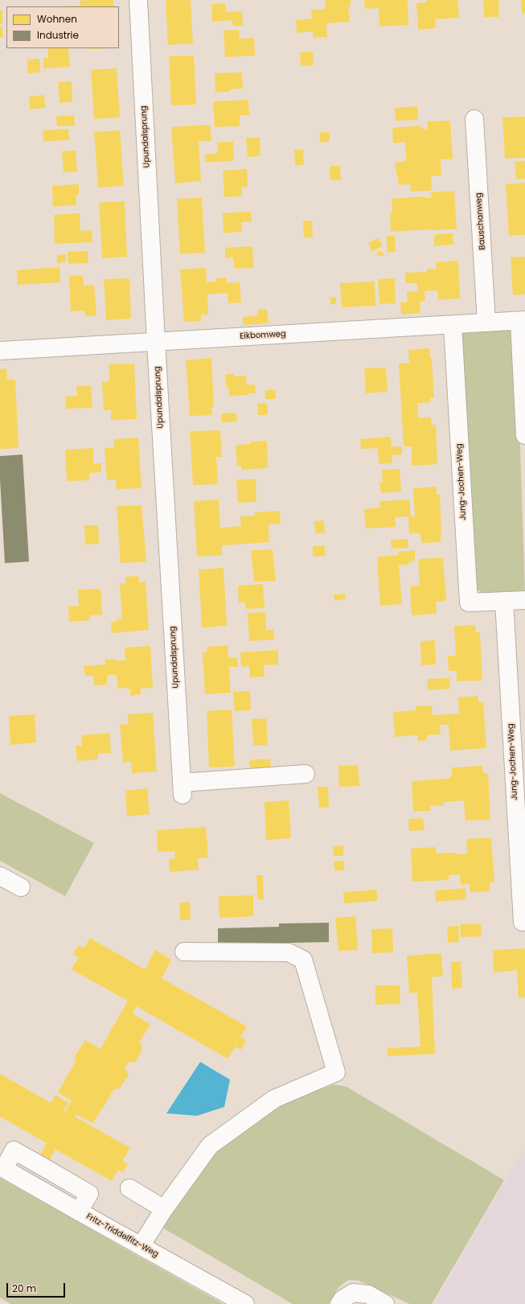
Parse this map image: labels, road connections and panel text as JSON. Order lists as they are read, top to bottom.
{
  "streets": {
    "street": [
      "Upundalsprung",
      "Bauschanweg",
      "Eikbomweg",
      "Jung-Jochen-Weg",
      "Fritz-Triddelfitz-Weg"
    ]
  },
  "crossings": [
    ["Upundalsprung", "Eikbomweg"],
    ["Bauschanweg", "Eikbomweg"],
    ["Eikbomweg", "Jung-Jochen-Weg"]
  ],
  "legend": ["Wohnen", "Industrie"],
  "scale_bar": "20 m"
}
